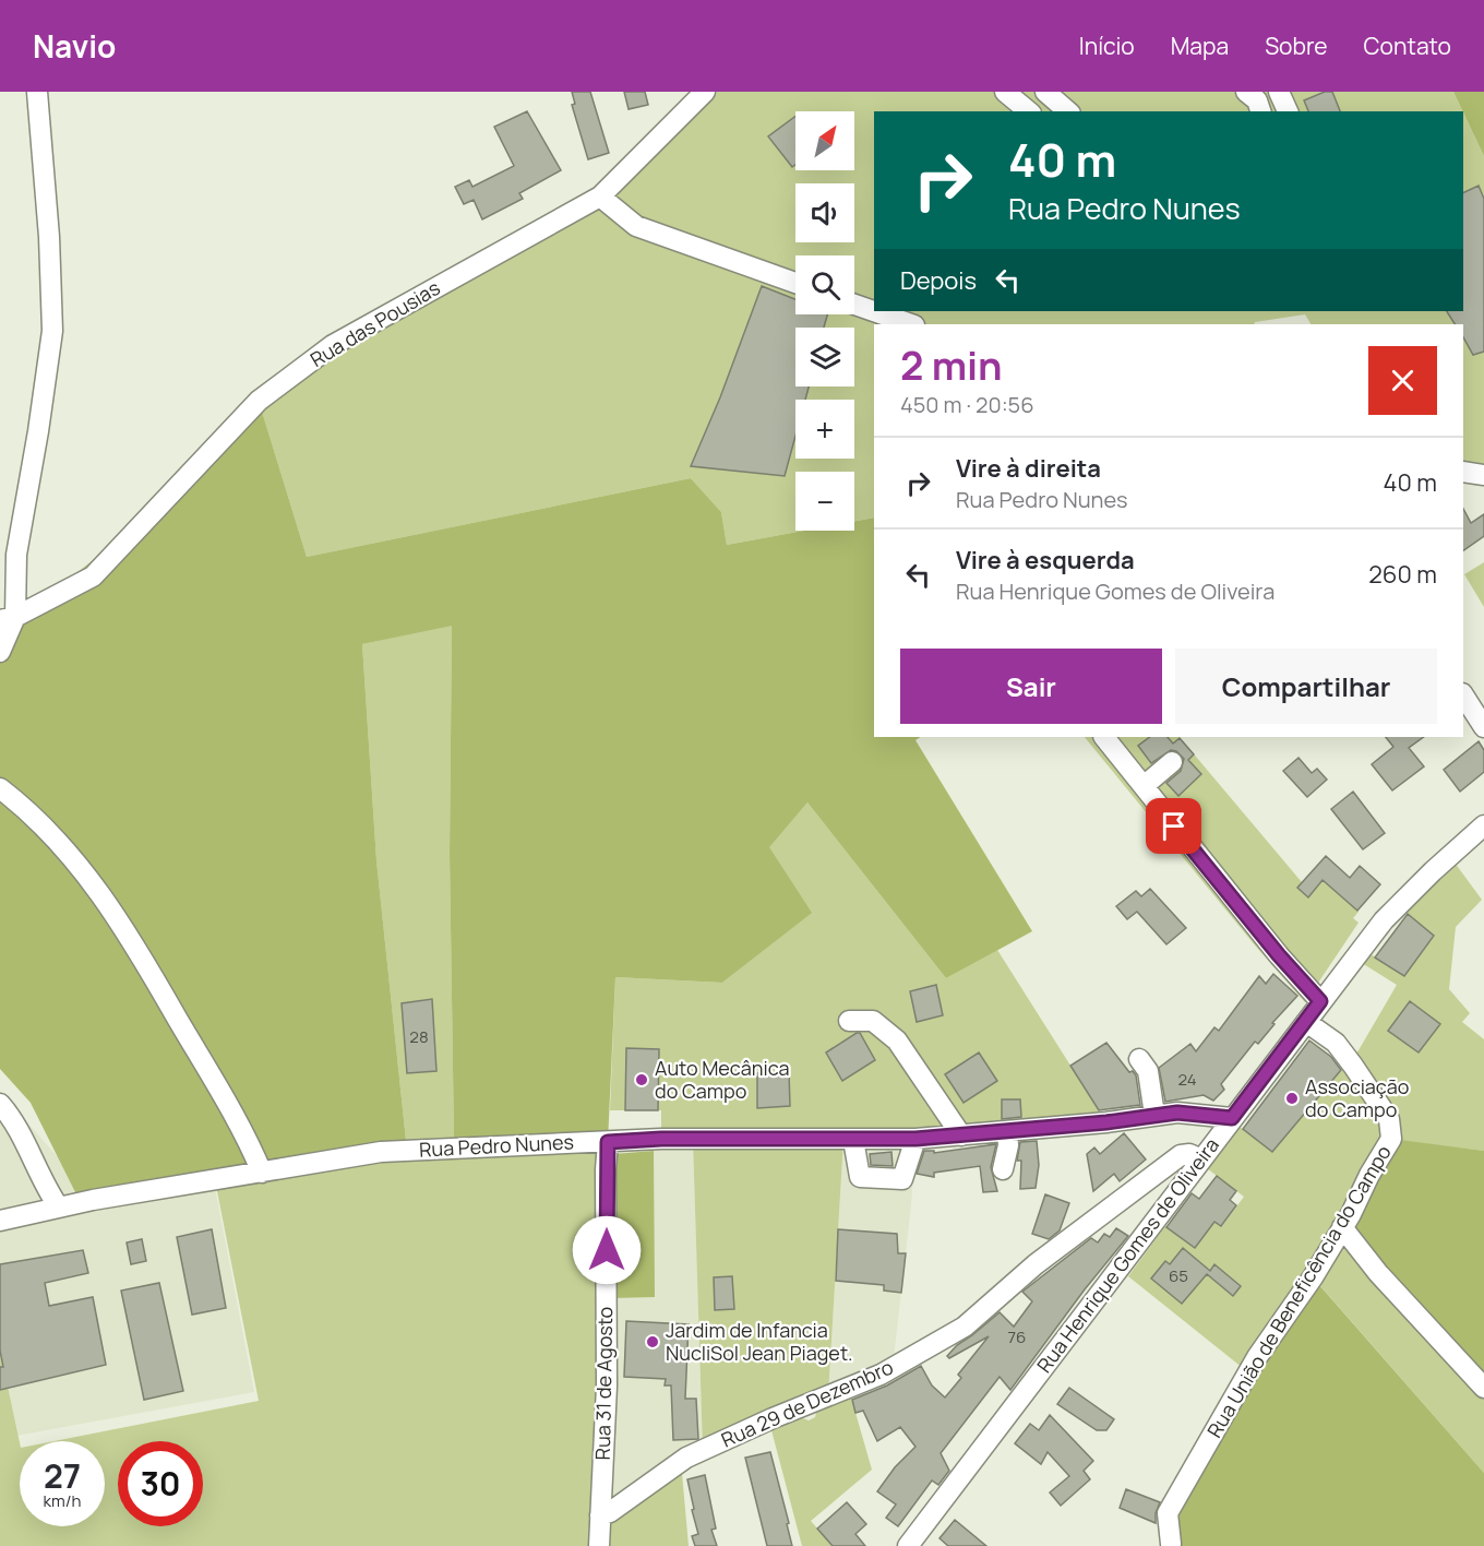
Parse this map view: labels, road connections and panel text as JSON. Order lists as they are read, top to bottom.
{
  "streets": {
    "street": [
      "Rua das Pousias",
      "Rua Pedro Nunes",
      "Rua Henrique Gomes de Oliveira",
      "Rua União de Beneficência do Campo",
      "Rua 31 de Agosto",
      "Rua 29 de Dezembro"
    ]
  },
  "crossings": [
    ["Rua Pedro Nunes", "Rua Henrique Gomes de Oliveira"],
    ["Rua Pedro Nunes", "Rua 31 de Agosto"],
    ["Rua Henrique Gomes de Oliveira", "Rua União de Beneficência do Campo"],
    ["Rua Henrique Gomes de Oliveira", "Rua 29 de Dezembro"],
    ["Rua 31 de Agosto", "Rua 29 de Dezembro"]
  ],
  "places": ["Auto Mecânica do Campo", "Associação do Campo", "Jardim de Infancia NucliSol Jean Piaget."],
  "house_numbers": [
    "28",
    "24",
    "65",
    "76"
  ],
  "north": "top right",
  "page": {
    "header": "Navio",
    "nav": [
      "Início",
      "Mapa",
      "Sobre",
      "Contato"
    ],
    "map_buttons": ["+", "−"],
    "turn": ["40 m", "Rua Pedro Nunes"],
    "then": "Depois",
    "heading": ["2 min", "450 m · 20:56"],
    "list": [
      {
        "name": "Vire à direita",
        "note": "Rua Pedro Nunes",
        "value": "40 m"
      },
      {
        "name": "Vire à esquerda",
        "note": "Rua Henrique Gomes de Oliveira",
        "value": "260 m"
      }
    ],
    "buttons": ["Sair", "Compartilhar"],
    "speed": "27 km/h",
    "limit": "30"
  }
}
